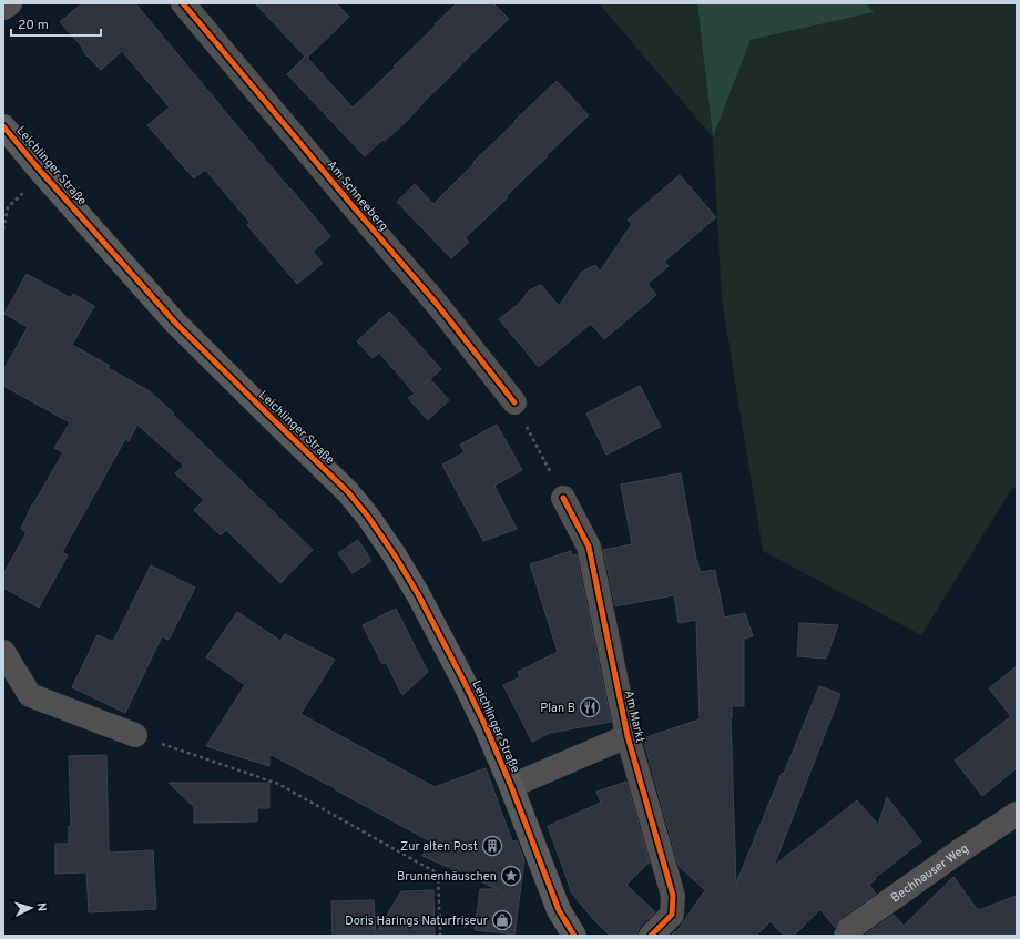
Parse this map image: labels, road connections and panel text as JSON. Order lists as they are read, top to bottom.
{
  "streets": {
    "main road": ["Leichlinger Straße"],
    "street": ["Am Schneeberg", "Am Markt", "Bechhauser Weg"]
  },
  "crossings": [
    ["Leichlinger Straße", "Am Markt"]
  ],
  "places": {
    "restaurant": ["Plan B"],
    "building": ["Zur alten Post"],
    "place": ["Brunnenhäuschen"],
    "shop": ["Doris Harings Naturfriseur"]
  },
  "scale_bar": "20 m",
  "north": "right"
}
